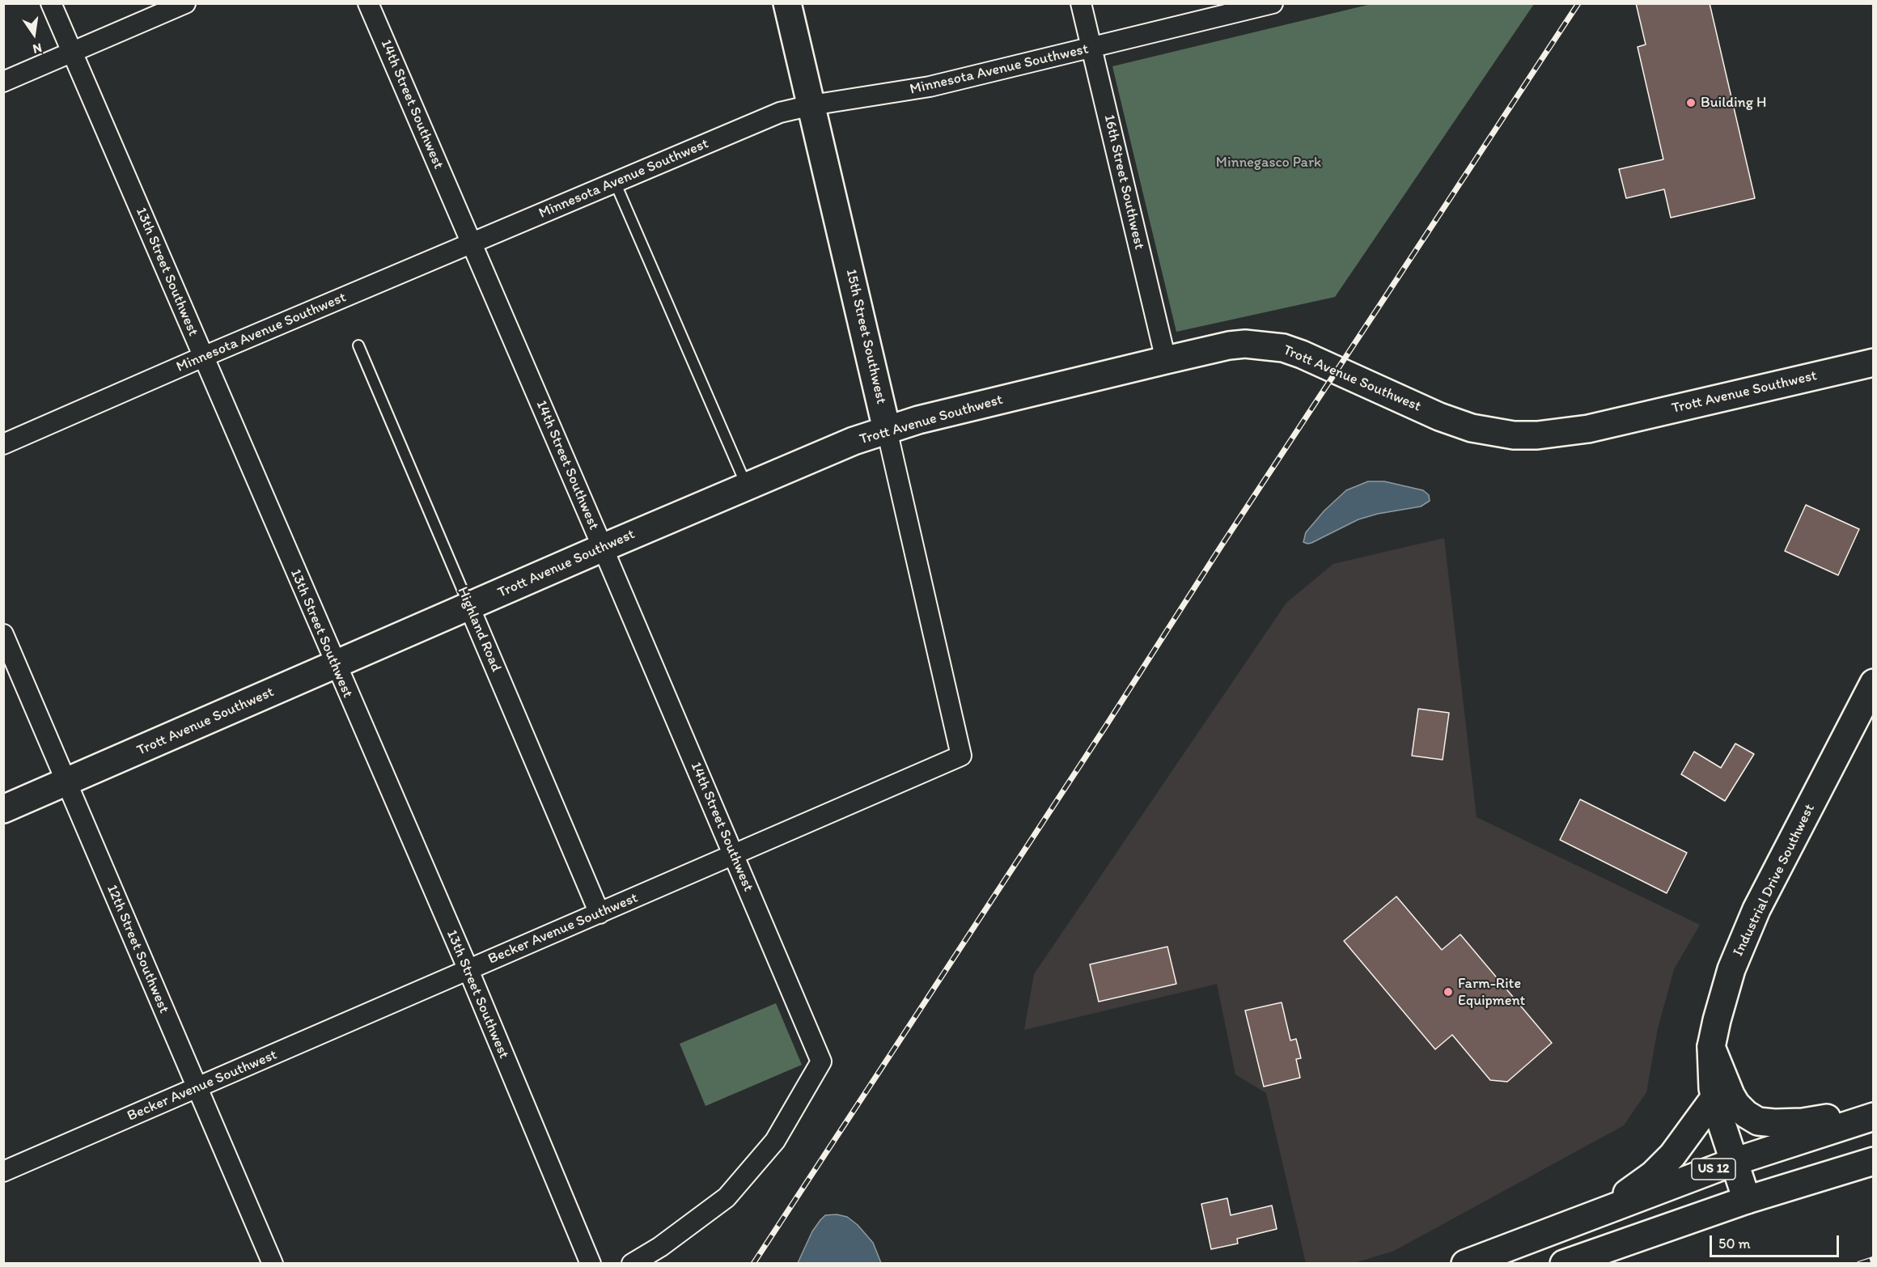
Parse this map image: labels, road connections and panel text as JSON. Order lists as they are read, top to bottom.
{
  "streets": {
    "main road": [
      "15th Street Southwest",
      "Trott Avenue Southwest",
      "Industrial Drive Southwest",
      "US 12"
    ],
    "street": [
      "Minnesota Avenue Southwest",
      "14th Street Southwest",
      "16th Street Southwest",
      "13th Street Southwest",
      "Highland Road",
      "Becker Avenue Southwest",
      "12th Street Southwest"
    ]
  },
  "crossings": [
    ["Minnesota Avenue Southwest", "14th Street Southwest"],
    ["Minnesota Avenue Southwest", "16th Street Southwest"],
    ["Minnesota Avenue Southwest", "13th Street Southwest"],
    ["Minnesota Avenue Southwest", "15th Street Southwest"],
    ["14th Street Southwest", "Trott Avenue Southwest"],
    ["14th Street Southwest", "Becker Avenue Southwest"],
    ["16th Street Southwest", "Trott Avenue Southwest"],
    ["13th Street Southwest", "Trott Avenue Southwest"],
    ["13th Street Southwest", "Becker Avenue Southwest"],
    ["15th Street Southwest", "Trott Avenue Southwest"],
    ["15th Street Southwest", "Becker Avenue Southwest"],
    ["Trott Avenue Southwest", "Highland Road"],
    ["Trott Avenue Southwest", "12th Street Southwest"],
    ["Highland Road", "Becker Avenue Southwest"],
    ["Industrial Drive Southwest", "US 12"],
    ["Becker Avenue Southwest", "12th Street Southwest"]
  ],
  "parks": ["Minnegasco Park"],
  "places": ["Building H", "Farm-Rite Equipment"],
  "scale_bar": "50 m",
  "north": "bottom"
}
